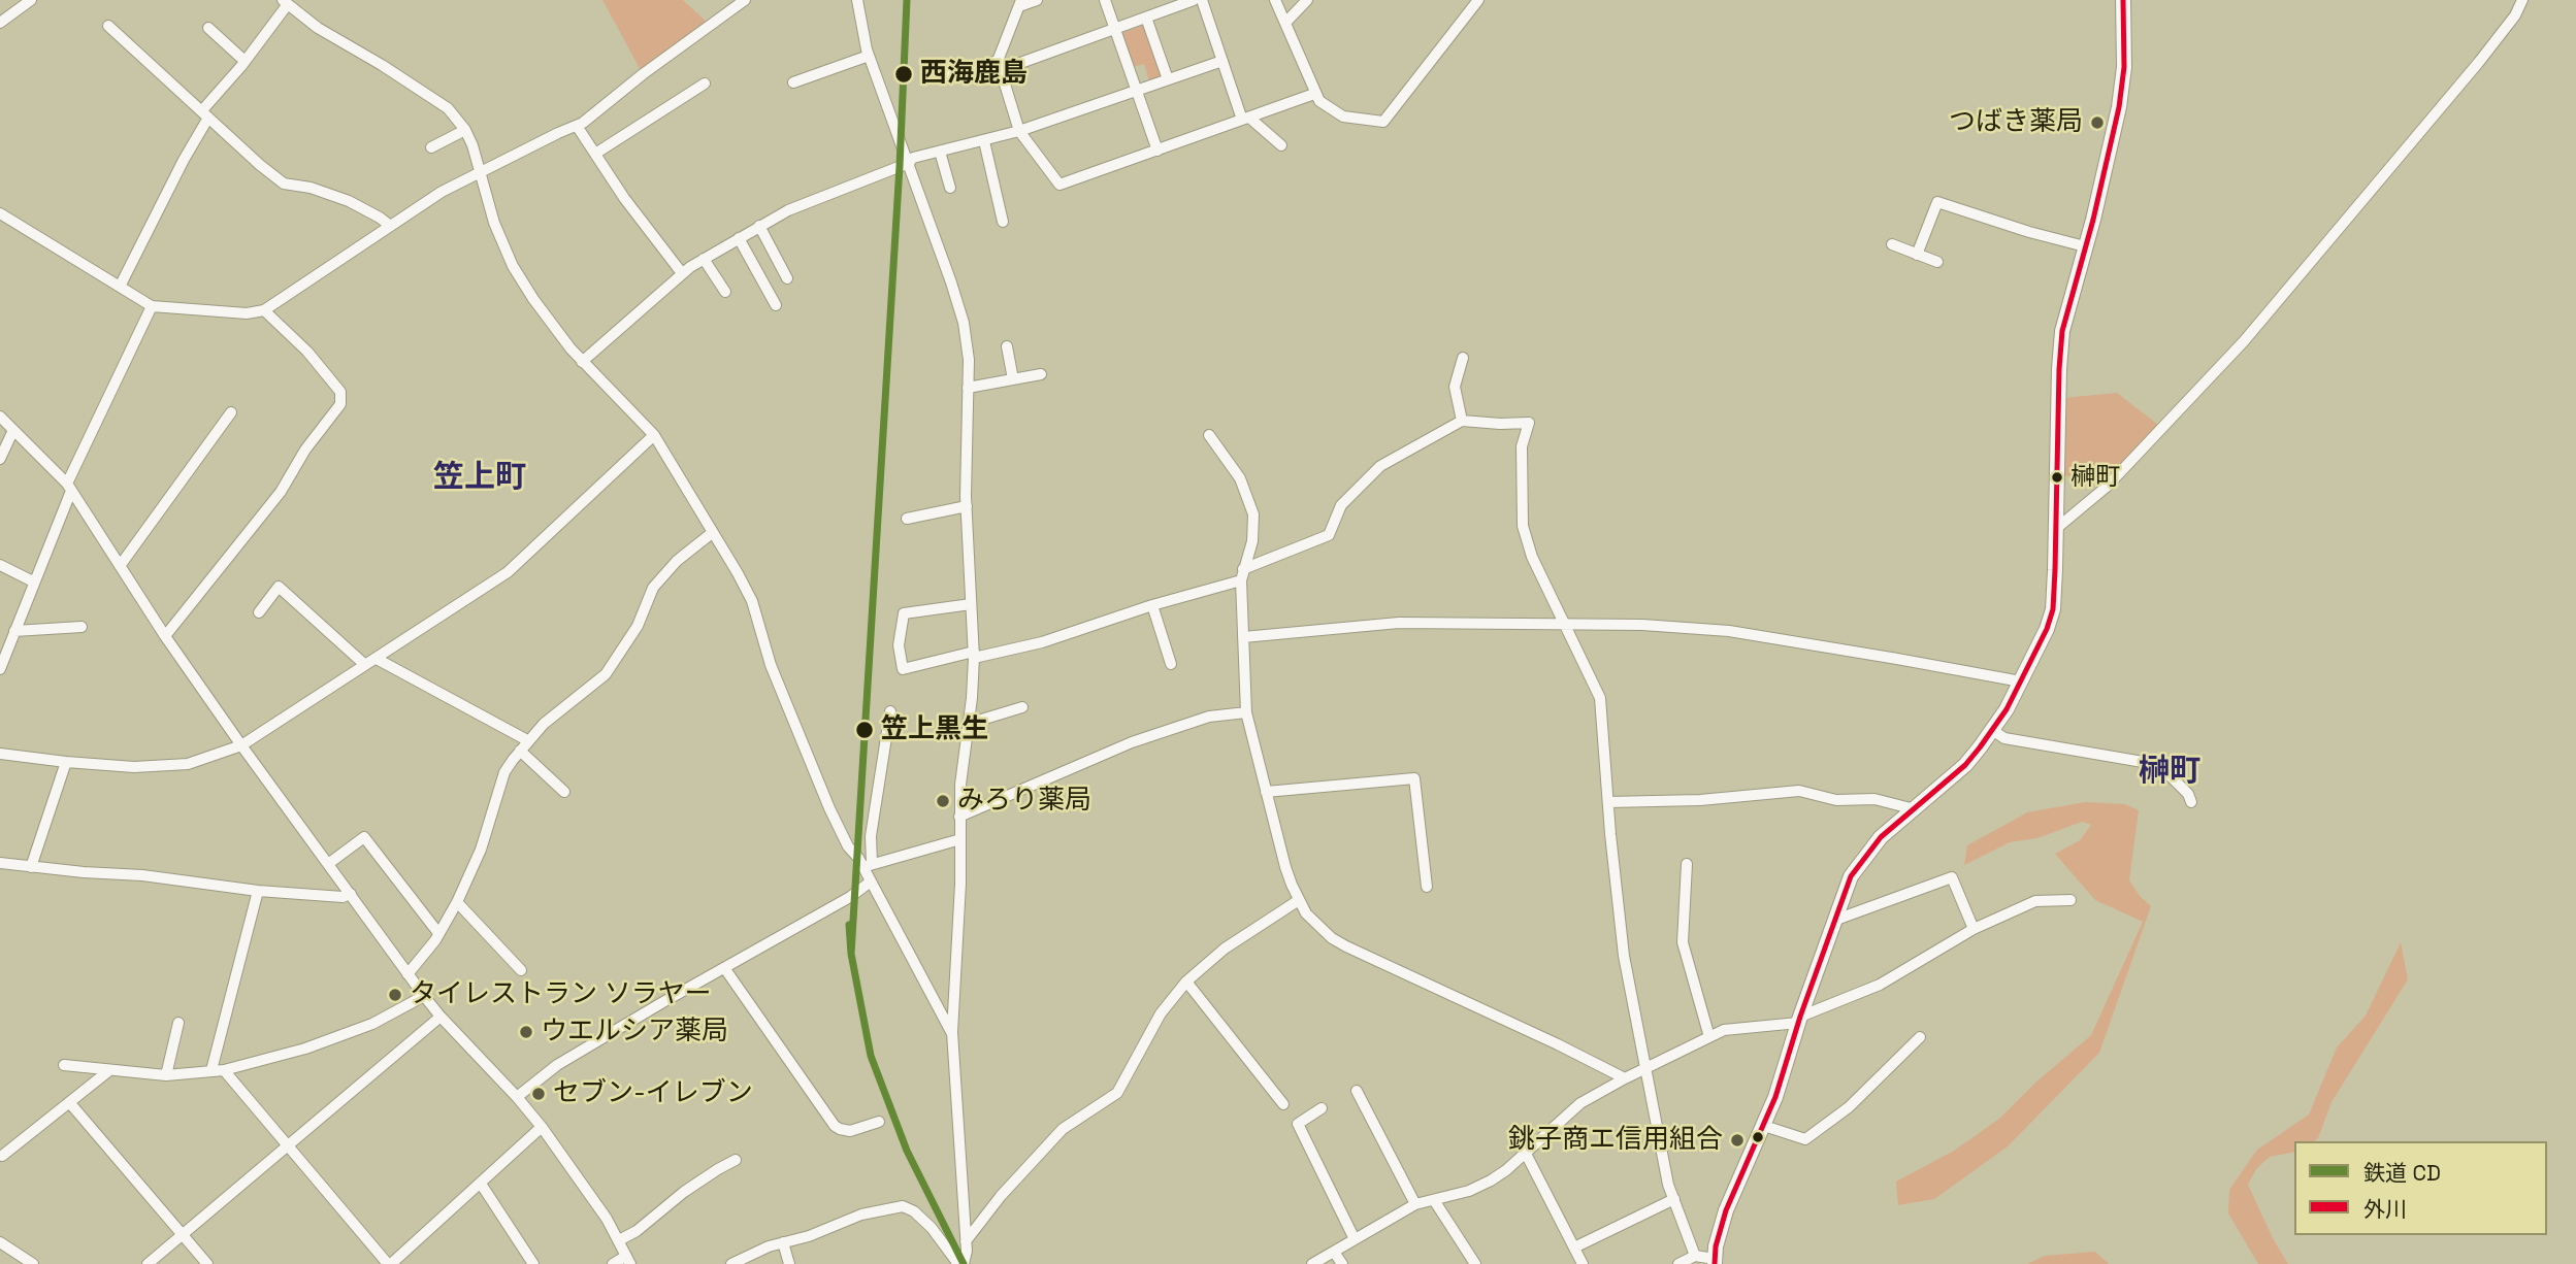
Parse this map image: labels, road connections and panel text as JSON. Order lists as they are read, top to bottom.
{
  "districts": ["笠上町", "榊町"],
  "places": [
    "西海鹿島",
    "つばき薬局",
    "榊町",
    "笠上黒生",
    "みろり薬局",
    "タイレストラン ソラヤー",
    "ウエルシア薬局",
    "セブン-イレブン",
    "銚子商エ信用組合"
  ],
  "lines": ["rail line CD", "transit line 外川"],
  "legend": ["鉄道 CD", "外川"]
}
